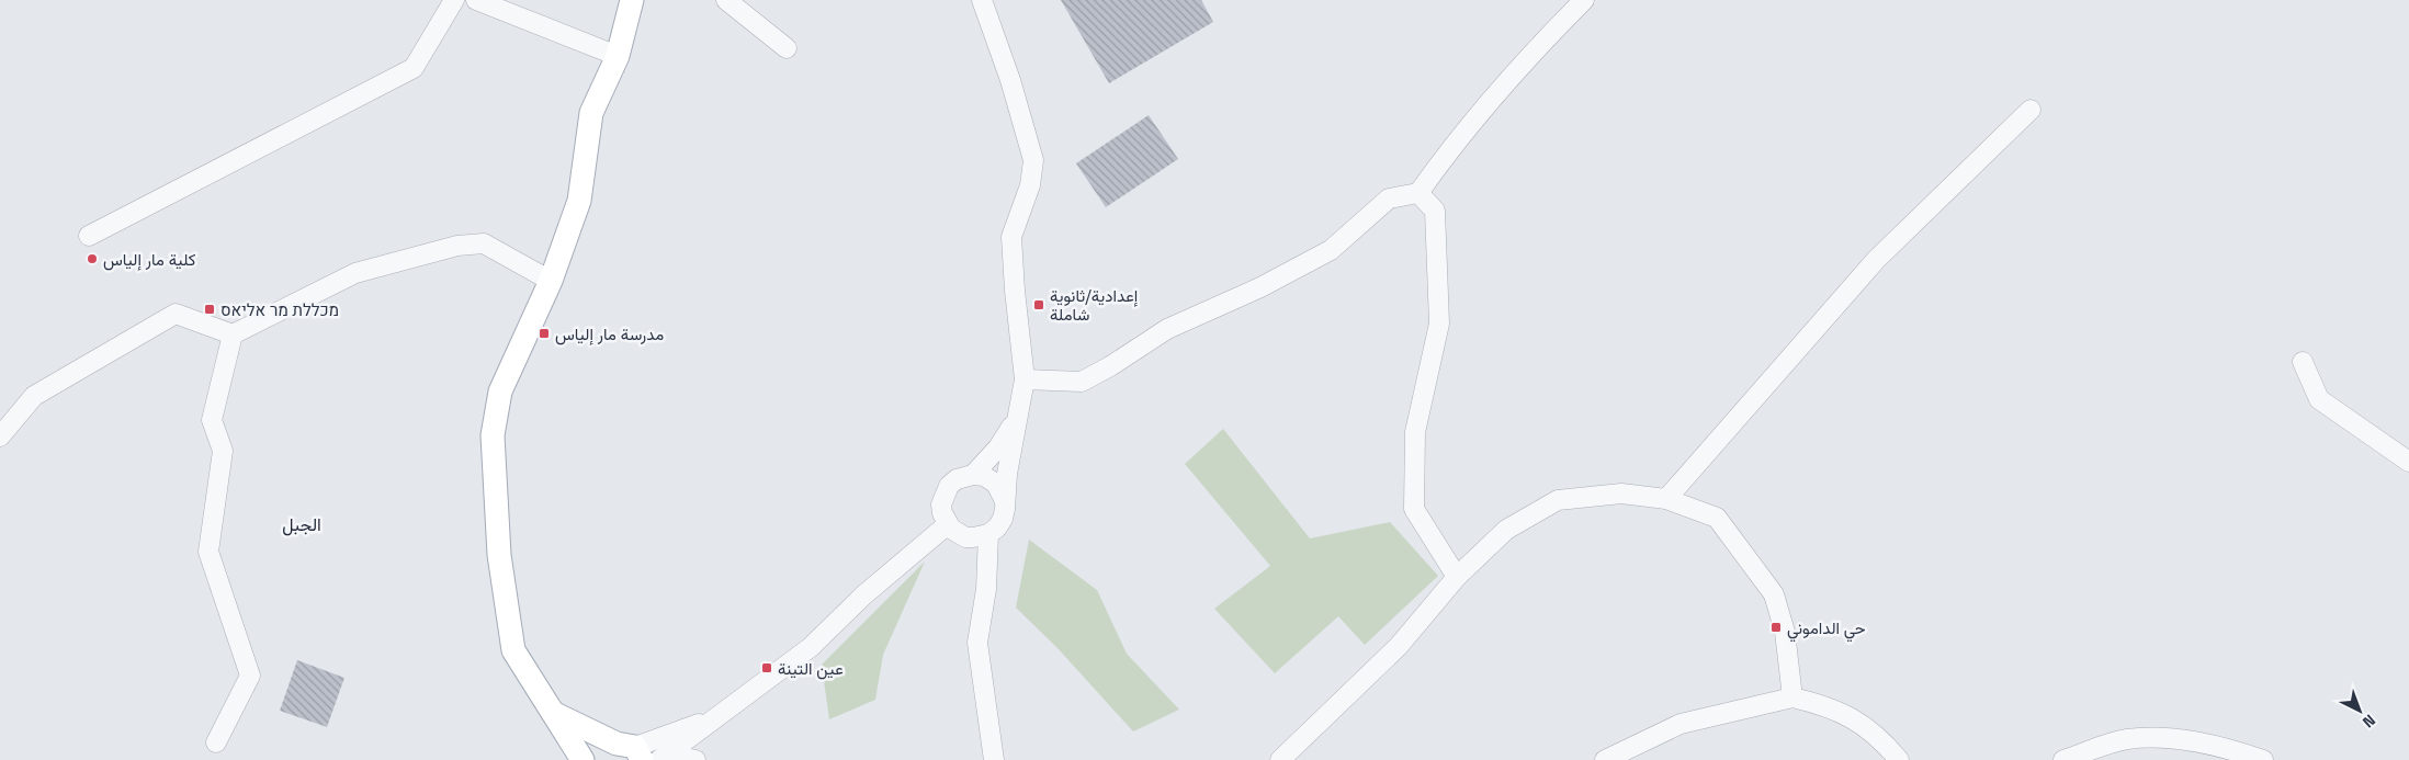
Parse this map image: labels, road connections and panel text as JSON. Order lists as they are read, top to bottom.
{
  "districts": ["الجبل"],
  "places": {
    "other": ["كلية مار إلياس"],
    "transit": [
      "إعدادية/ثانوية شاملة",
      "מכללת מר אליאס",
      "مدرسة مار إلياس",
      "حي الداموني",
      "عين التينة"
    ]
  },
  "north": "bottom right"
}
